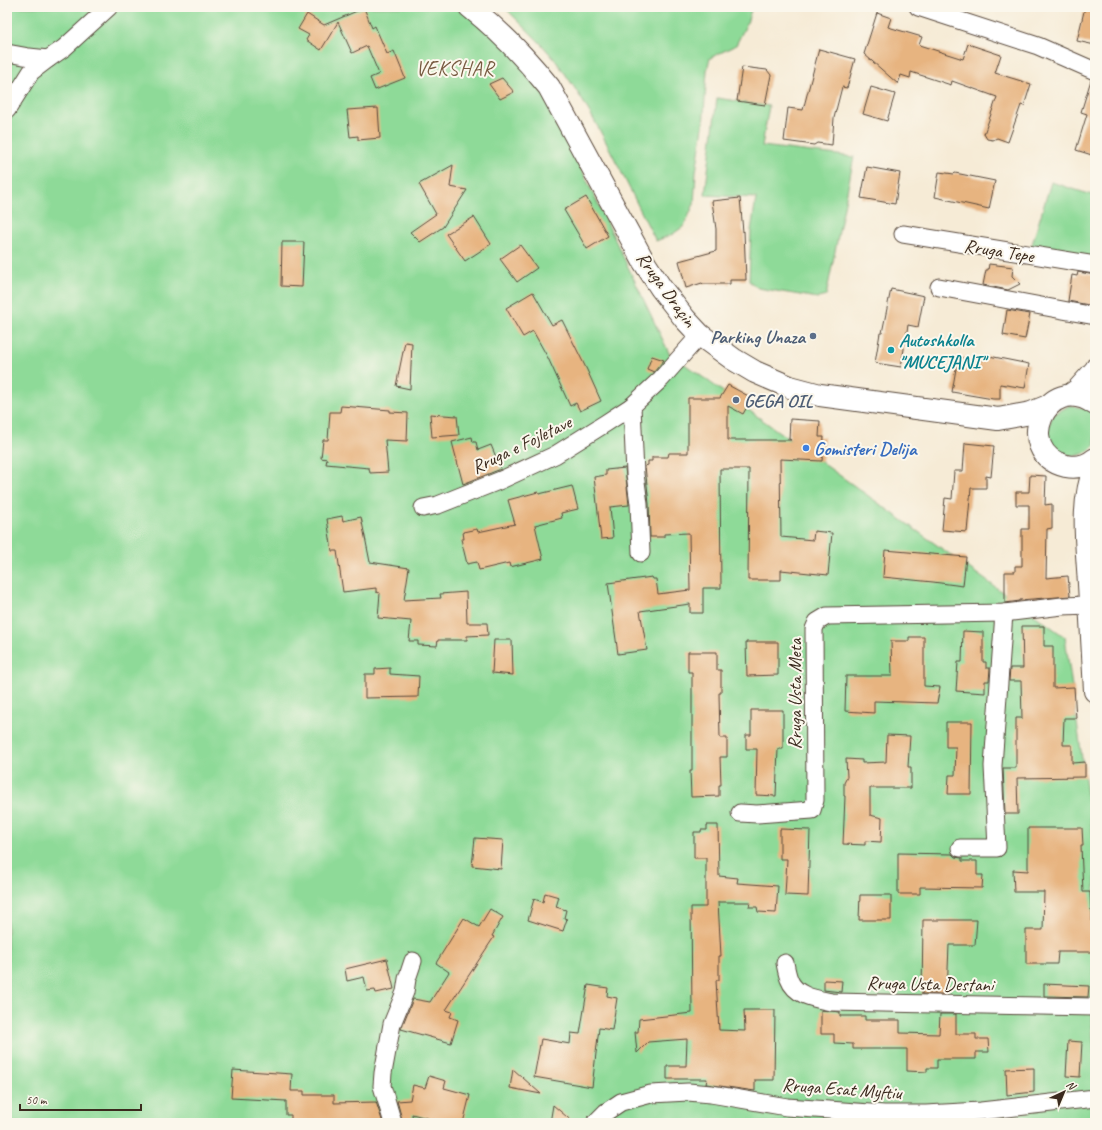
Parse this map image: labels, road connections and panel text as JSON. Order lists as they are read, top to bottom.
{
  "streets": {
    "main road": ["Rruga Draçin"],
    "street": [
      "Rruga Tepe",
      "Rruga e Fojletave",
      "Rruga Usta Meta",
      "Rruga Usta Destani",
      "Rruga Esat Myftiu"
    ]
  },
  "crossings": [
    ["Rruga Draçin", "Rruga e Fojletave"]
  ],
  "districts": ["VEKSHAR"],
  "places": [
    "Parking Unaza",
    "Autoshkolla \"MUCEJANI\"",
    "GEGA OIL",
    "Gomisteri Delija"
  ],
  "scale_bar": "50 m",
  "north": "top right"
}
